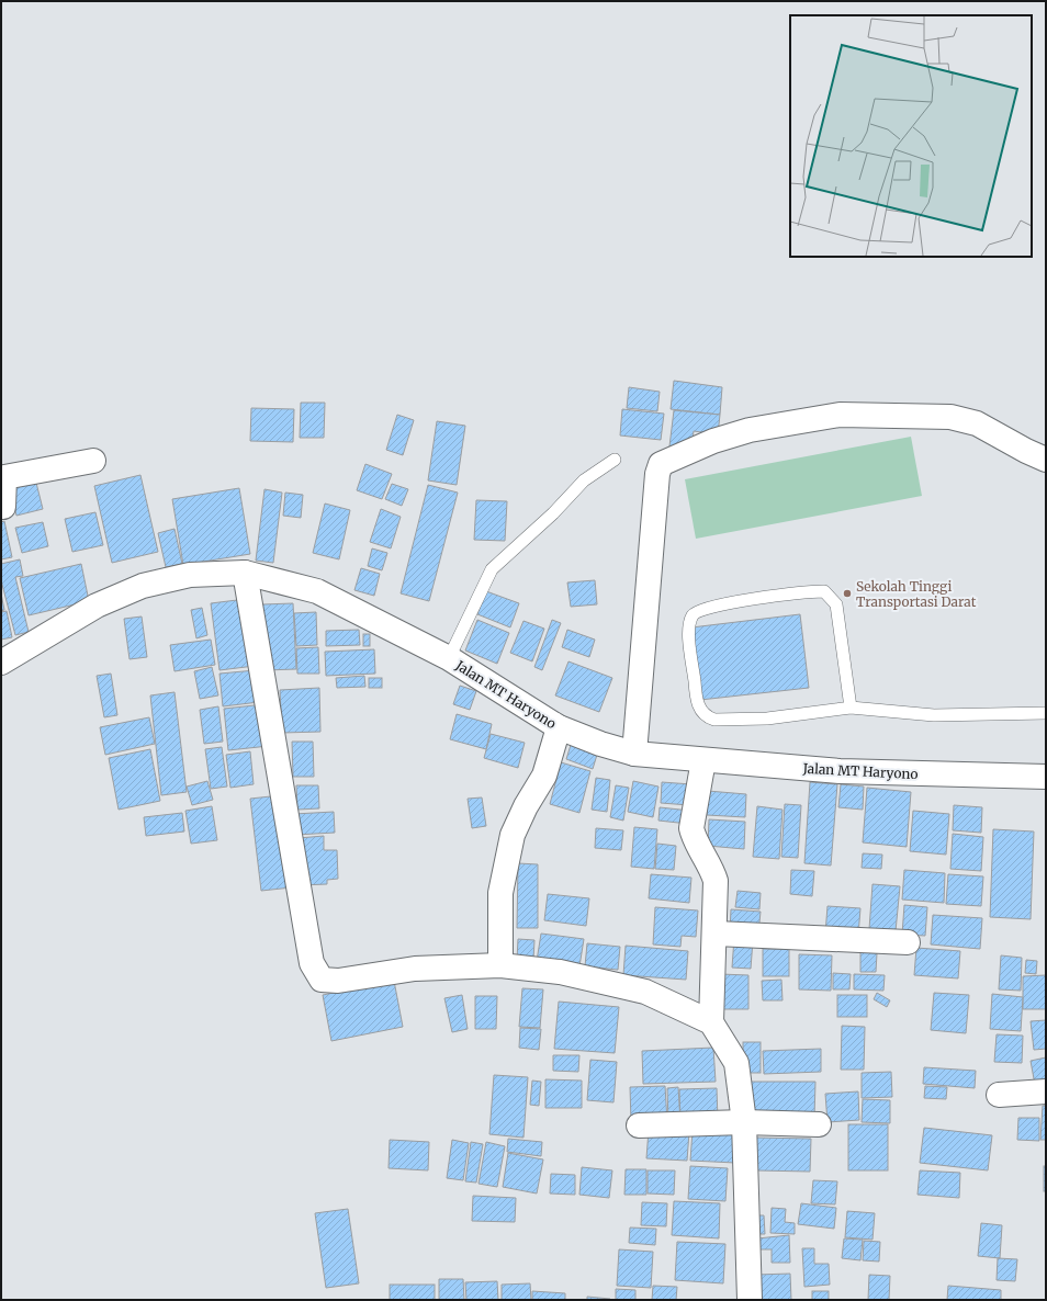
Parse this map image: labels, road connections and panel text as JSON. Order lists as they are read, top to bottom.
{
  "streets": {
    "street": ["Jalan MT Haryono"]
  },
  "places": ["Sekolah Tinggi Transportasi Darat"]
}
